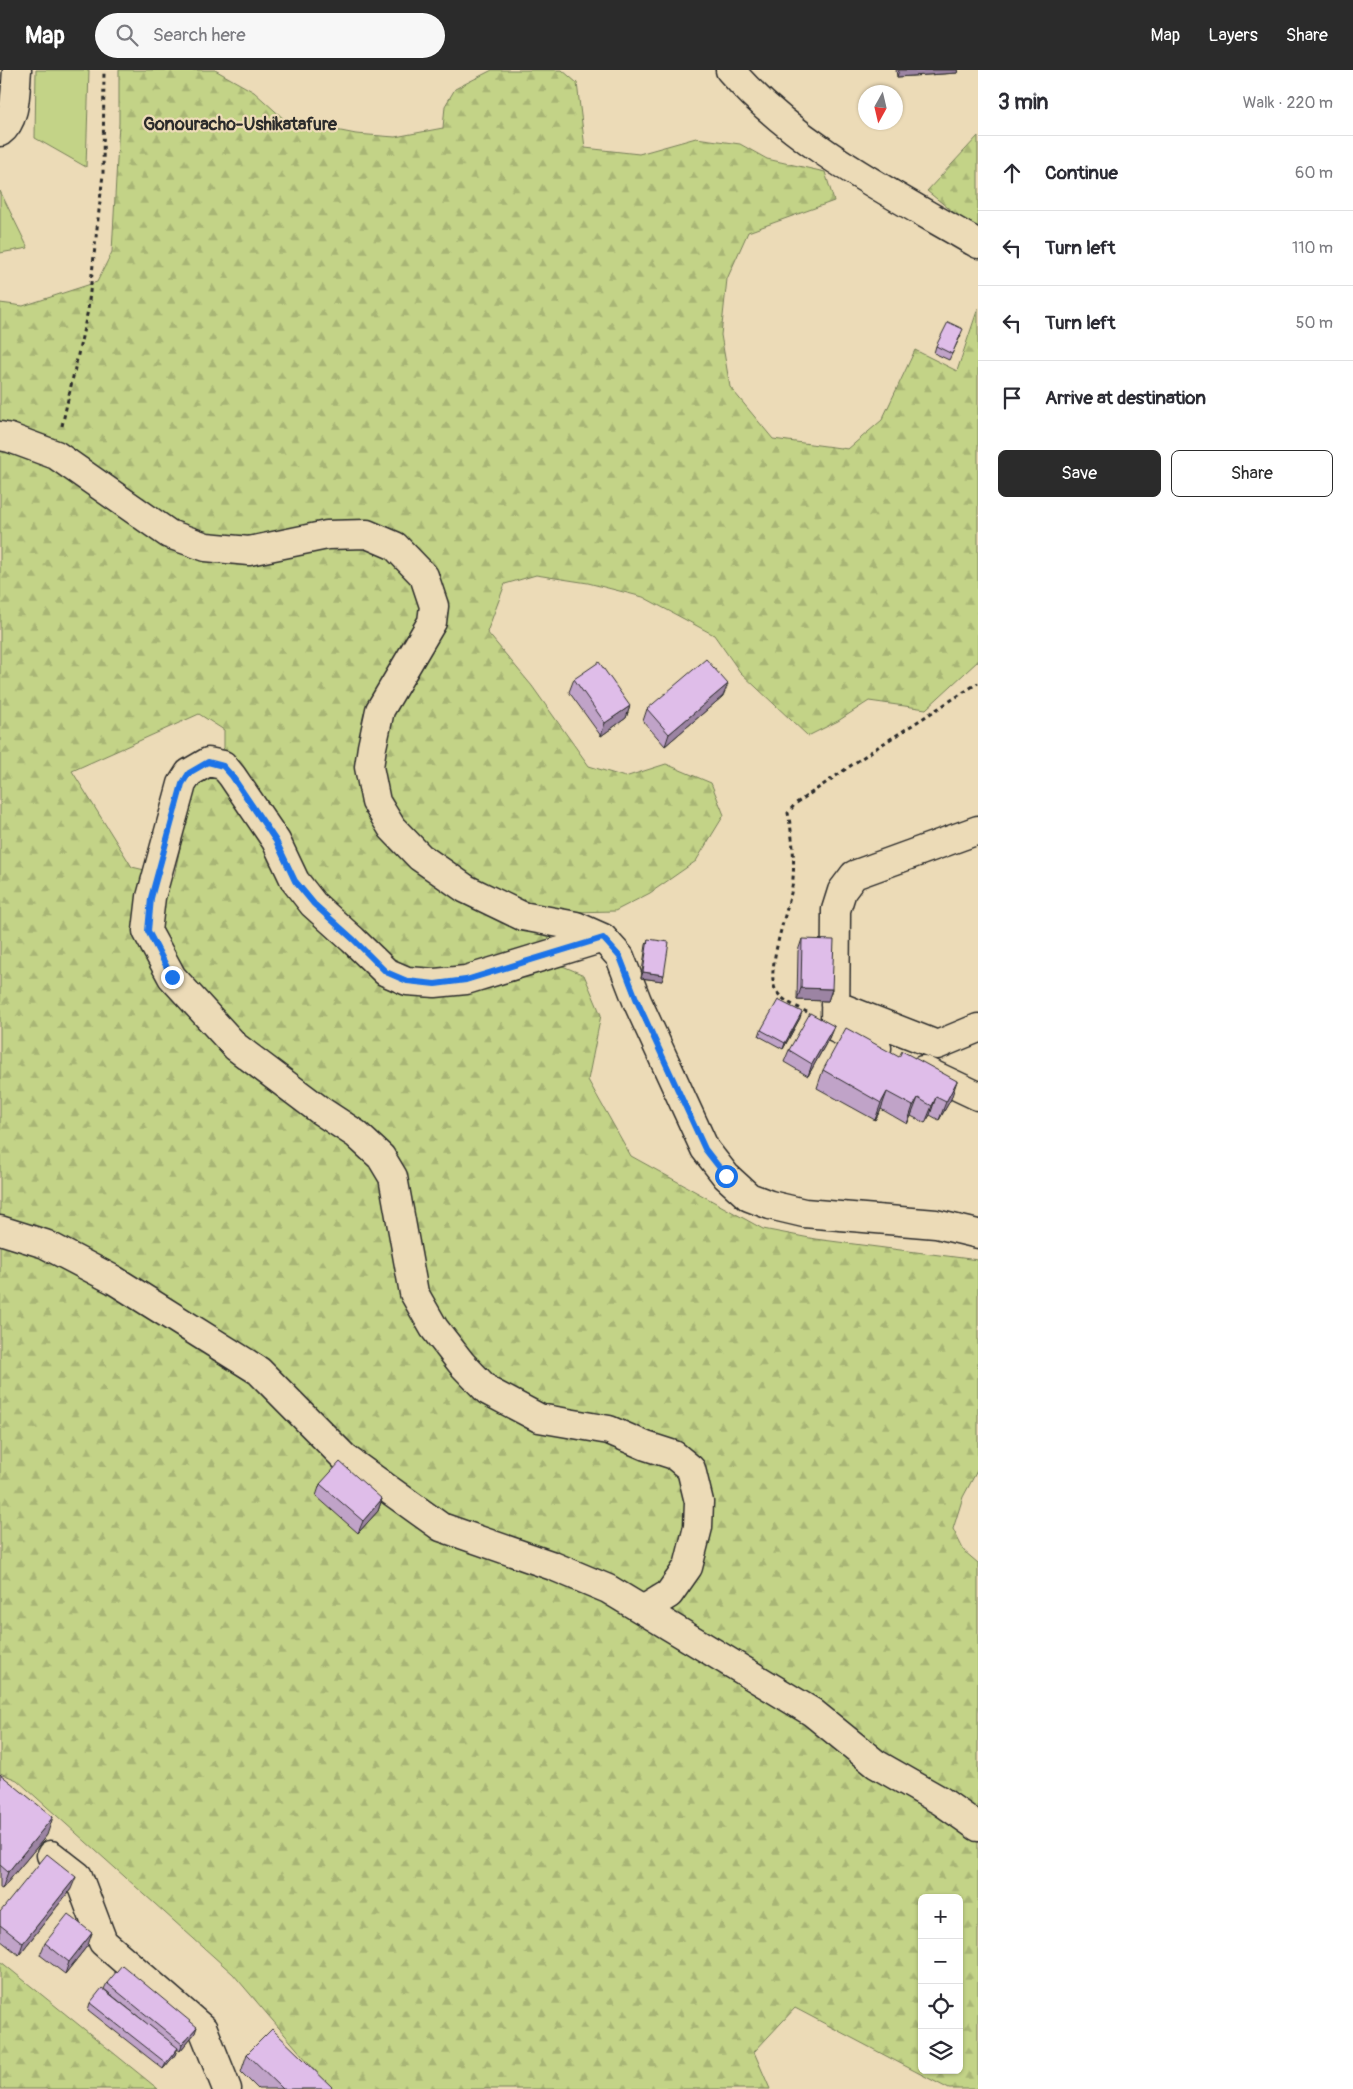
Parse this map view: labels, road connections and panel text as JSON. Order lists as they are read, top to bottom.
{
  "districts": ["Gonouracho-Ushikatafure"],
  "north": "bottom",
  "page": {
    "header": "Map",
    "search": "Search here",
    "nav": ["Map", "Layers", "Share"],
    "heading": ["3 min", "Walk · 220 m"],
    "list": [
      ["Continue", "60 m"],
      ["Turn left", "110 m"],
      ["Turn left", "50 m"],
      "Arrive at destination"
    ],
    "buttons": ["Save", "Share"],
    "map_buttons": ["+", "−"]
  }
}
